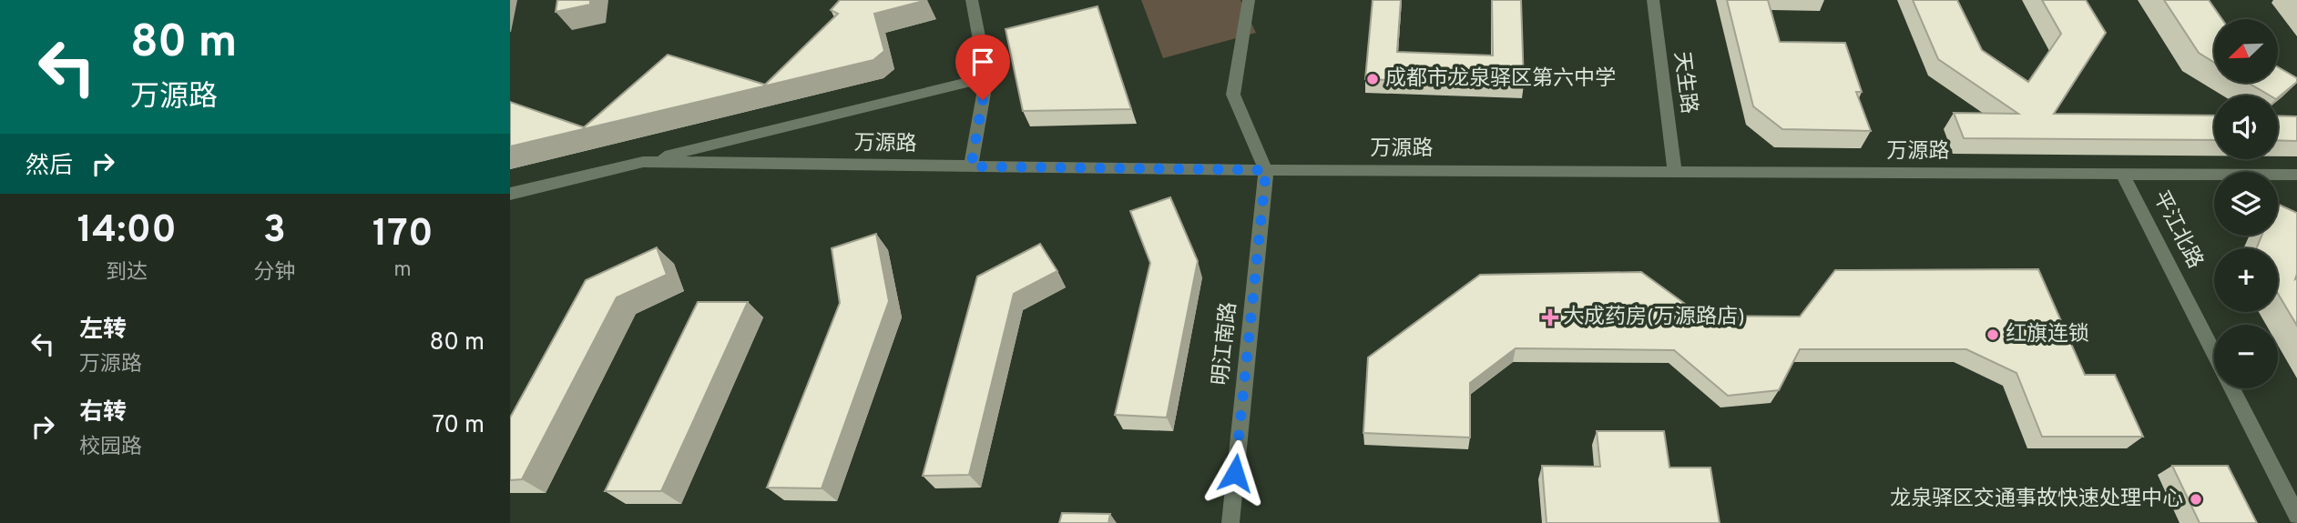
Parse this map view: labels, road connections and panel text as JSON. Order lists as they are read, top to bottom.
{
  "streets": {
    "street": [
      "天生路",
      "万源路",
      "平江北路",
      "明江南路"
    ]
  },
  "crossings": [
    ["天生路", "万源路"],
    ["万源路", "平江北路"],
    ["万源路", "明江南路"]
  ],
  "places": {
    "other": ["成都市龙泉驿区第六中学", "红旗连锁", "龙泉驿区交通事故快速处理中心"],
    "health": ["大成药房(万源路店)"]
  },
  "north": "bottom left",
  "page": {
    "turn": ["80 m", "万源路"],
    "map_buttons": ["+", "−"],
    "then": "然后",
    "eta": [
      "14:00",
      "到达",
      "3",
      "分钟",
      "170",
      "m"
    ],
    "list": [
      {
        "name": "左转",
        "note": "万源路",
        "value": "80 m"
      },
      {
        "name": "右转",
        "note": "校园路",
        "value": "70 m"
      }
    ]
  }
}
